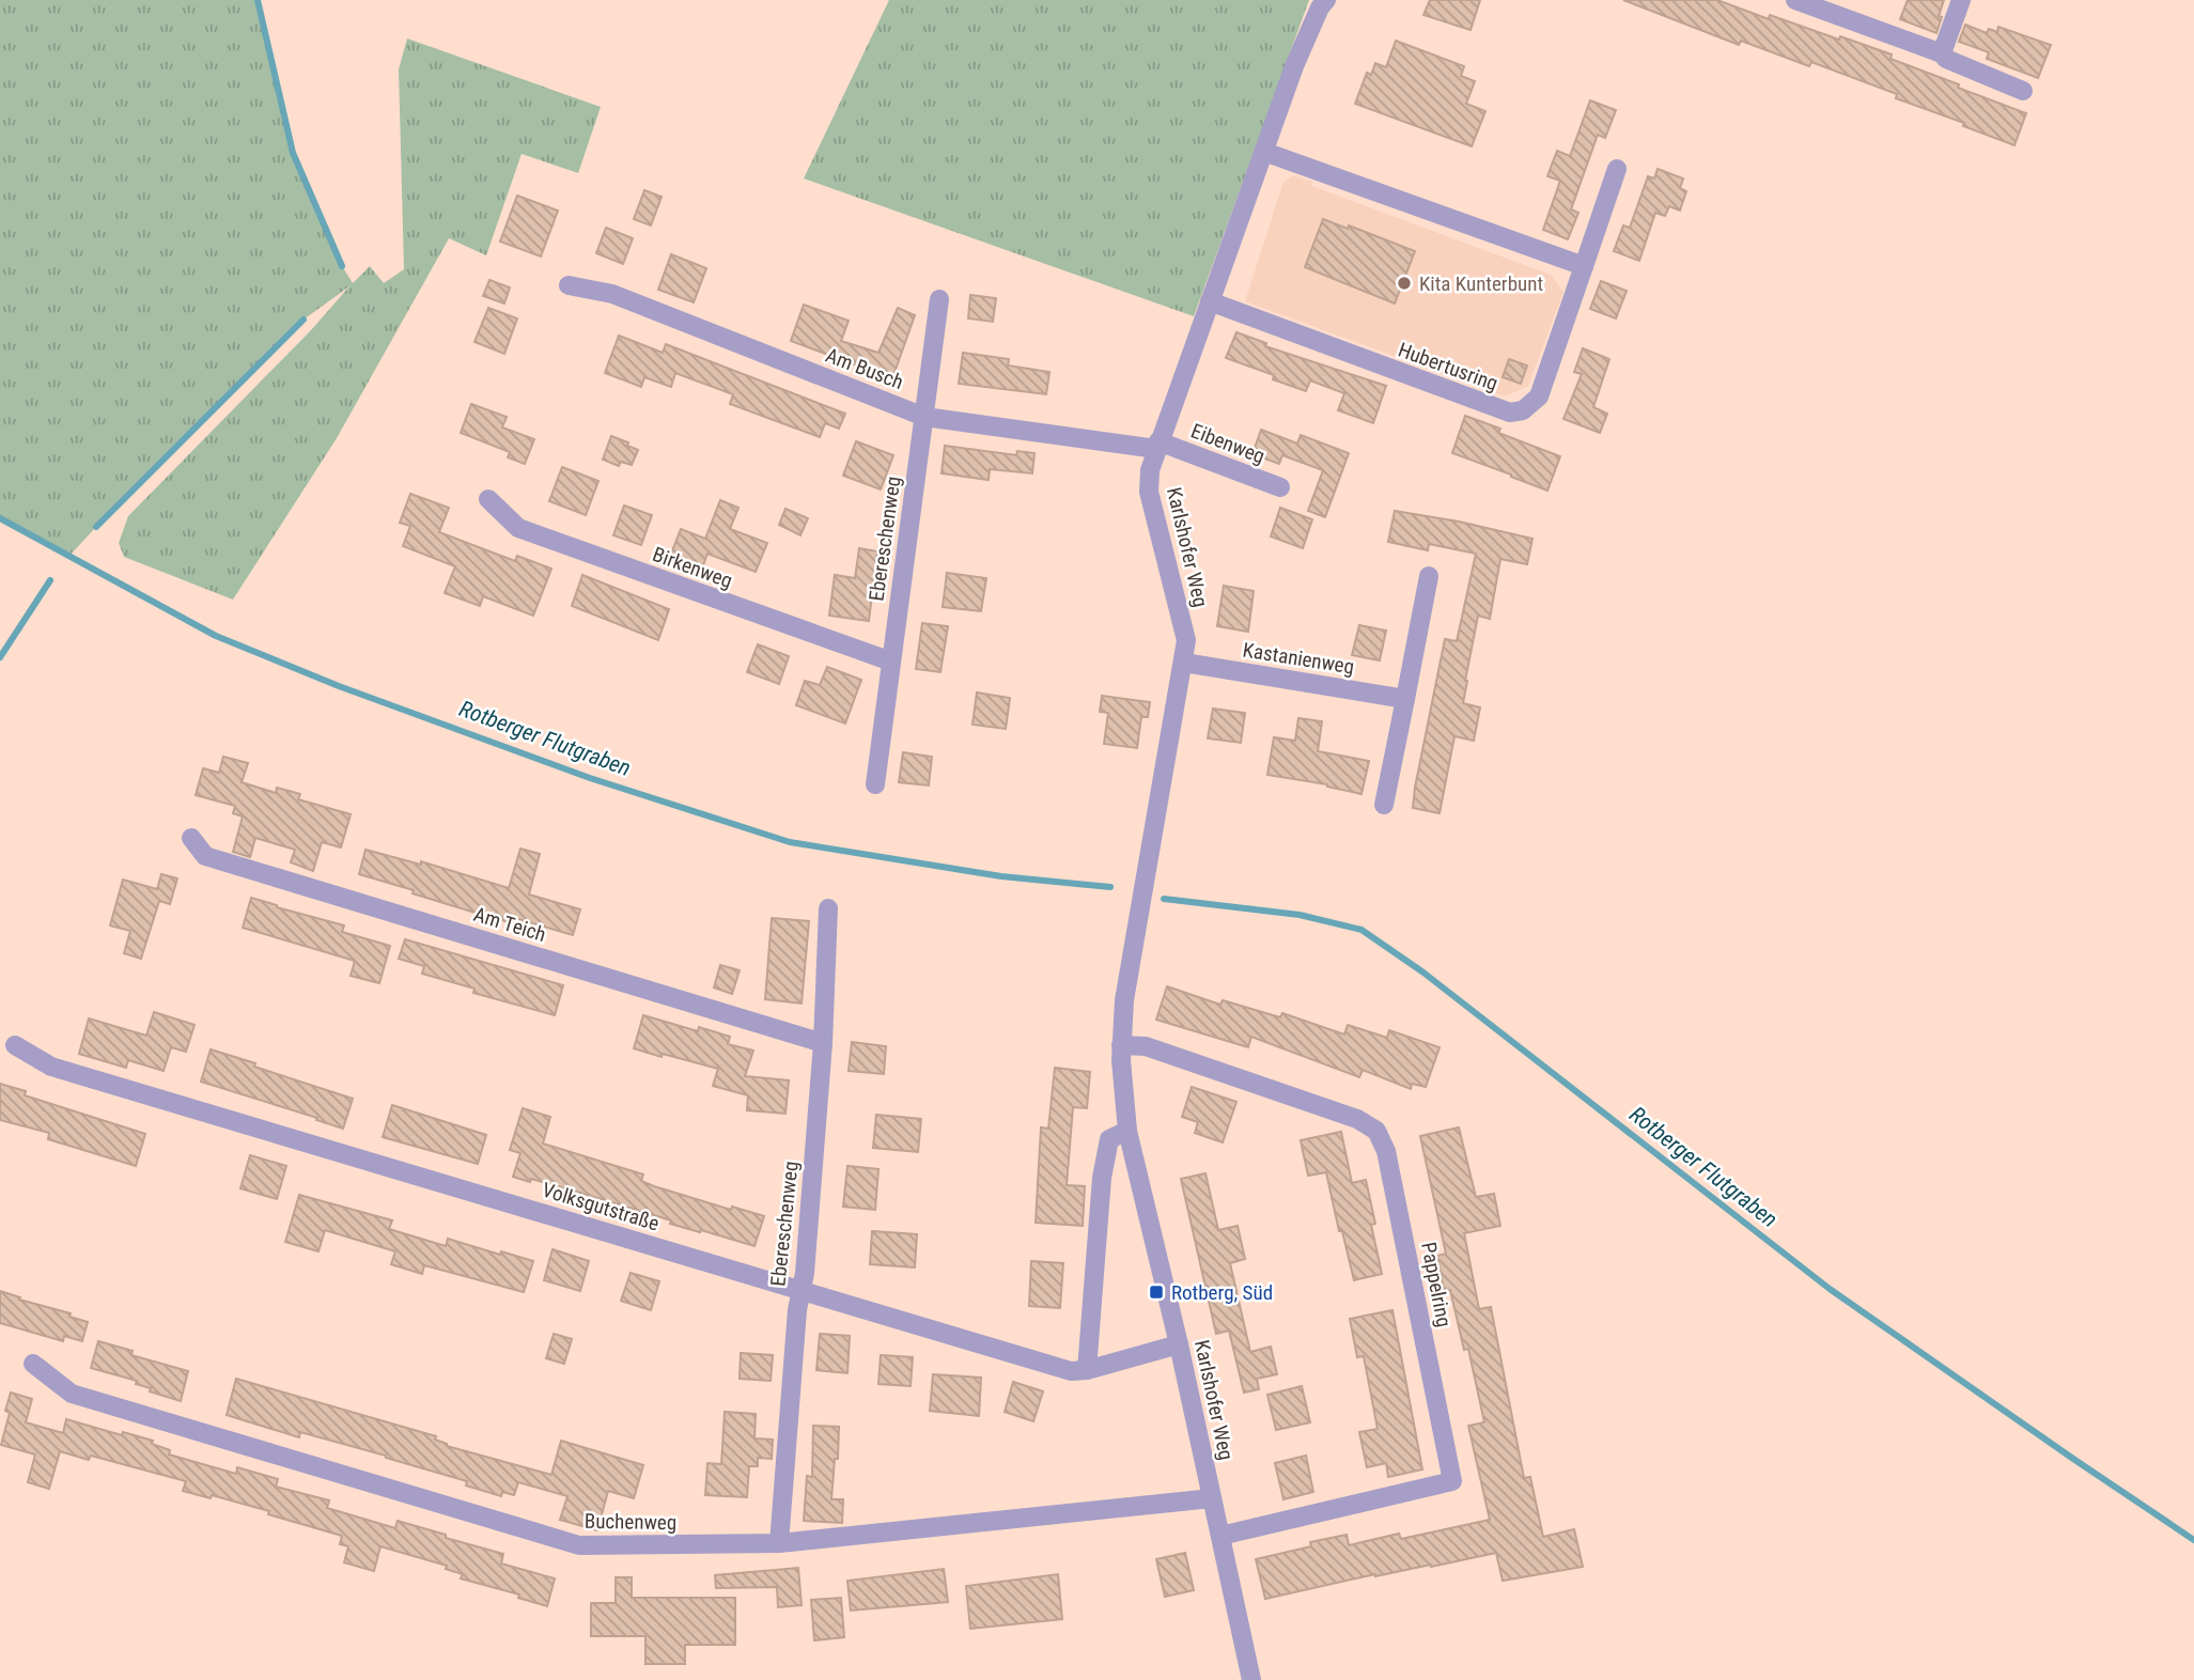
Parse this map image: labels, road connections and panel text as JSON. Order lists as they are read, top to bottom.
{
  "streets": {
    "street": [
      "Hubertusring",
      "Am Busch",
      "Eibenweg",
      "Ebereschenweg",
      "Karlshofer Weg",
      "Birkenweg",
      "Kastanienweg",
      "Am Teich",
      "Volksgutstraße",
      "Pappelring",
      "Buchenweg"
    ]
  },
  "crossings": [
    ["Hubertusring", "Karlshofer Weg"],
    ["Am Busch", "Eibenweg"],
    ["Am Busch", "Ebereschenweg"],
    ["Am Busch", "Karlshofer Weg"],
    ["Eibenweg", "Karlshofer Weg"],
    ["Ebereschenweg", "Birkenweg"],
    ["Ebereschenweg", "Am Teich"],
    ["Ebereschenweg", "Volksgutstraße"],
    ["Ebereschenweg", "Buchenweg"],
    ["Karlshofer Weg", "Kastanienweg"],
    ["Karlshofer Weg", "Volksgutstraße"],
    ["Karlshofer Weg", "Pappelring"],
    ["Karlshofer Weg", "Buchenweg"]
  ],
  "water": ["Rotberger Flutgraben"],
  "places": {
    "other": ["Kita Kunterbunt"],
    "transit": ["Rotberg, Süd"]
  }
}
